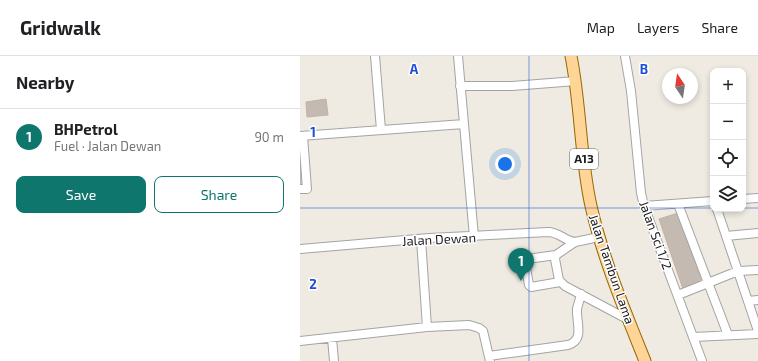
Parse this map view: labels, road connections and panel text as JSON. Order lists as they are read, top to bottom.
{
  "streets": {
    "main road": ["A13", "Jalan Tambun Lama"],
    "street": ["Jalan Sci 1/2", "Jalan Dewan"]
  },
  "north": "top",
  "page": {
    "header": "Gridwalk",
    "nav": ["Map", "Layers", "Share"],
    "heading": "Nearby",
    "map_buttons": ["+", "−"],
    "list": [
      {
        "mark": "1",
        "name": "BHPetrol",
        "note": "Fuel · Jalan Dewan",
        "value": "90 m"
      }
    ],
    "buttons": ["Save", "Share"],
    "pins": "1"
  },
  "grid": {
    "columns": ["A", "B"],
    "rows": ["1", "2"]
  }
}
